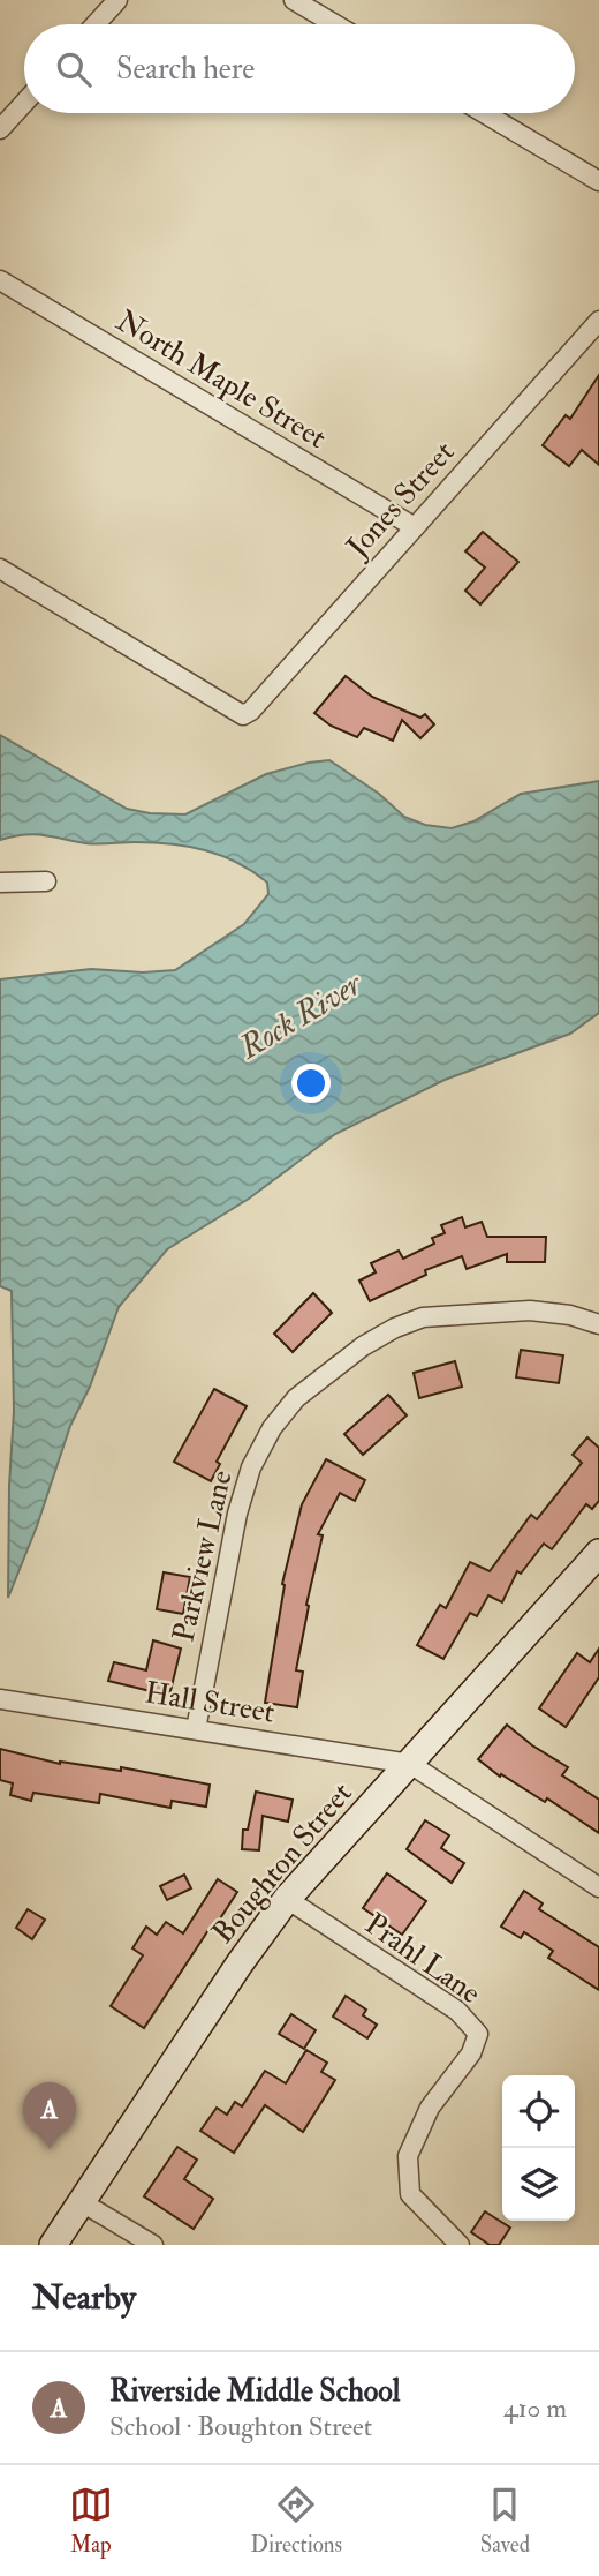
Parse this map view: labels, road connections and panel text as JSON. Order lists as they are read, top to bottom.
{
  "streets": {
    "street": [
      "North Maple Street",
      "Jones Street",
      "Parkview Lane",
      "Hall Street",
      "Boughton Street",
      "Prahl Lane"
    ]
  },
  "crossings": [
    ["North Maple Street", "Jones Street"],
    ["Parkview Lane", "Hall Street"],
    ["Hall Street", "Boughton Street"],
    ["Boughton Street", "Prahl Lane"]
  ],
  "water": ["Rock River"],
  "page": {
    "search": "Search here",
    "pins": "A",
    "heading": "Nearby",
    "list": [
      {
        "mark": "A",
        "name": "Riverside Middle School",
        "note": "School · Boughton Street",
        "value": "410 m"
      }
    ],
    "nav": ["Map", "Directions", "Saved"]
  }
}
